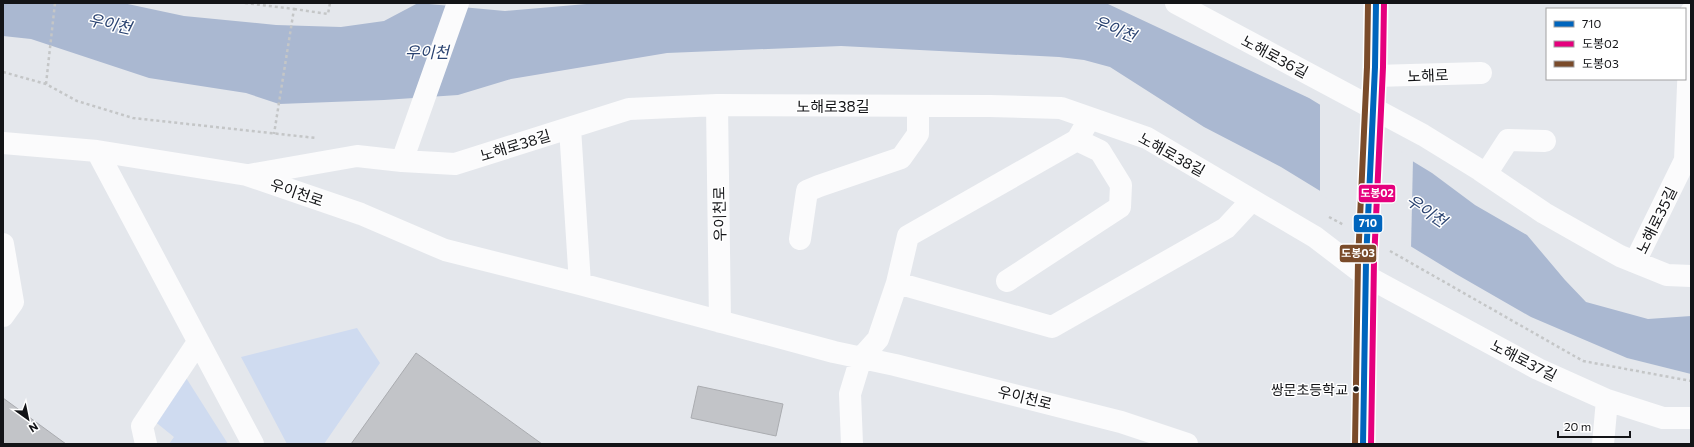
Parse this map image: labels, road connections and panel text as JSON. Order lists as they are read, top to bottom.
{
  "streets": {
    "street": [
      "노해로36길",
      "노해로",
      "노해로38길",
      "우이천로",
      "노해로35길",
      "노해로37길"
    ]
  },
  "crossings": [
    ["노해로36길", "노해로35길"],
    ["노해로38길", "우이천로"],
    ["노해로38길", "노해로37길"]
  ],
  "water": ["우이천"],
  "places": ["쌍문초등학교"],
  "lines": ["transit line 710", "transit line 도봉02", "transit line 도봉03"],
  "legend": ["710", "도봉02", "도봉03"],
  "scale_bar": "20 m",
  "north": "bottom right"
}
